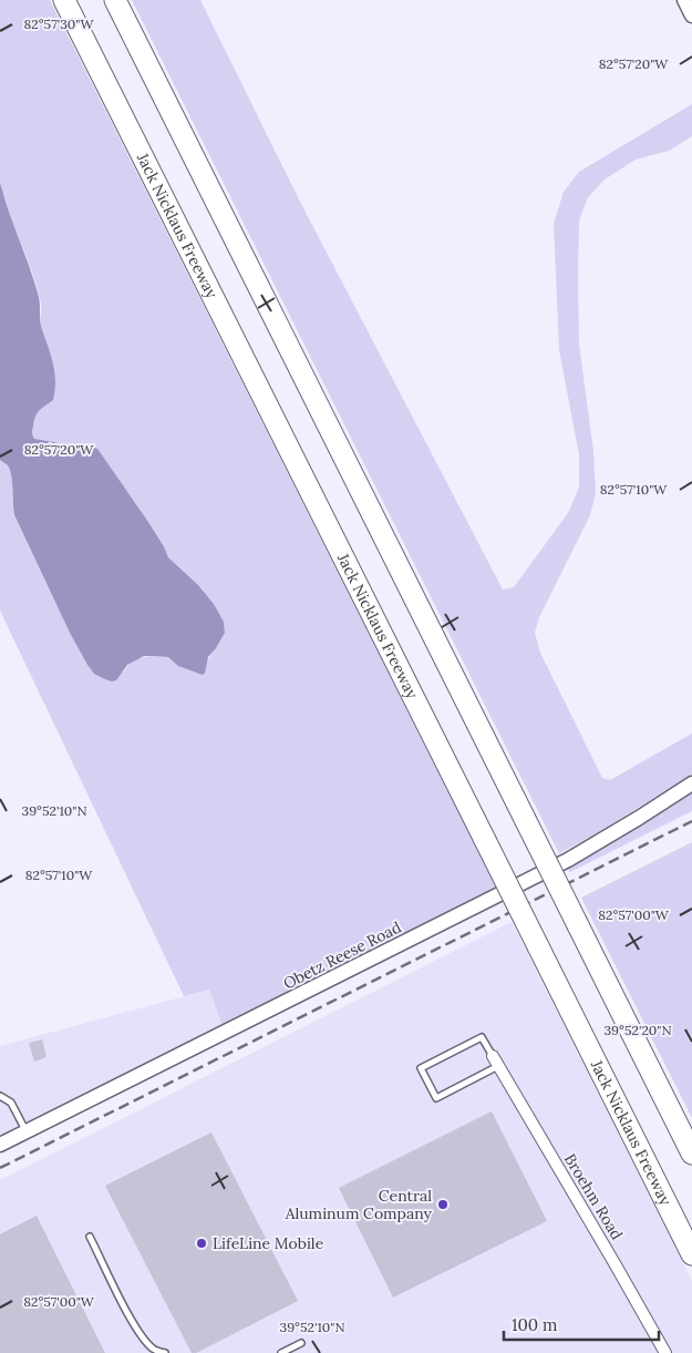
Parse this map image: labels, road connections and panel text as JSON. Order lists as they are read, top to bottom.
{
  "streets": {
    "highway": ["Jack Nicklaus Freeway"],
    "street": ["Obetz Reese Road", "Broehm Road"]
  },
  "places": ["Central Aluminum Company", "LifeLine Mobile"],
  "scale_bar": "100 m",
  "coordinates": [
    "82°57'30\"W",
    "82°57'20\"W",
    "82°57'10\"W",
    "39°52'10\"N",
    "82°57'00\"W",
    "39°52'20\"N"
  ]
}
